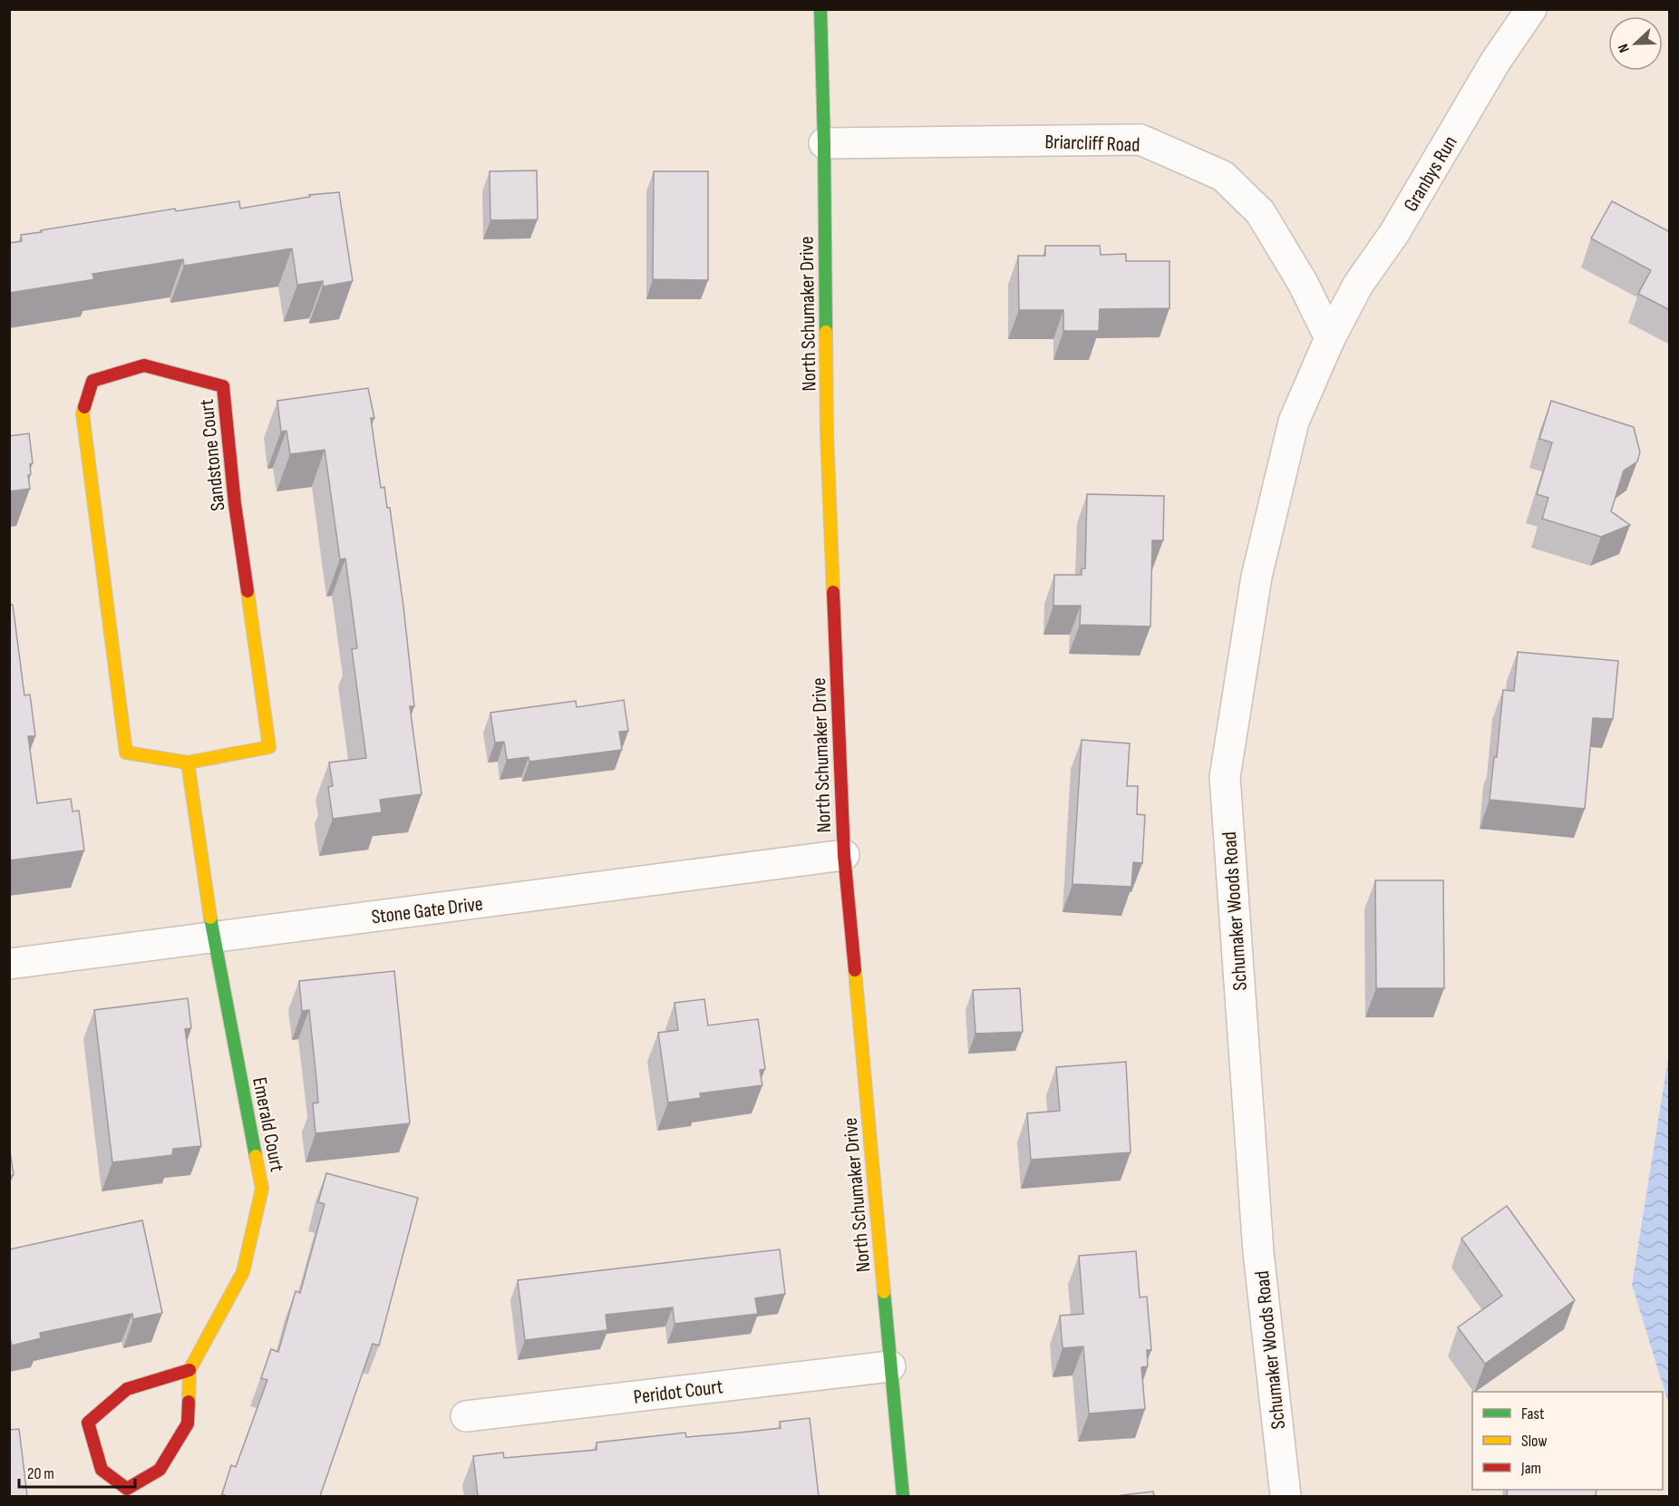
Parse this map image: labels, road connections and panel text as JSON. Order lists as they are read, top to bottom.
{
  "streets": {
    "street": [
      "Briarcliff Road",
      "Granbys Run",
      "North Schumaker Drive",
      "Sandstone Court",
      "Stone Gate Drive",
      "Schumaker Woods Road",
      "Emerald Court",
      "Peridot Court"
    ]
  },
  "crossings": [
    ["Briarcliff Road", "Granbys Run"],
    ["Briarcliff Road", "North Schumaker Drive"],
    ["Briarcliff Road", "Schumaker Woods Road"],
    ["Granbys Run", "Schumaker Woods Road"],
    ["North Schumaker Drive", "Stone Gate Drive"],
    ["North Schumaker Drive", "Peridot Court"],
    ["Stone Gate Drive", "Emerald Court"]
  ],
  "legend": ["Fast", "Slow", "Jam"],
  "scale_bar": "20 m",
  "north": "left"
}
